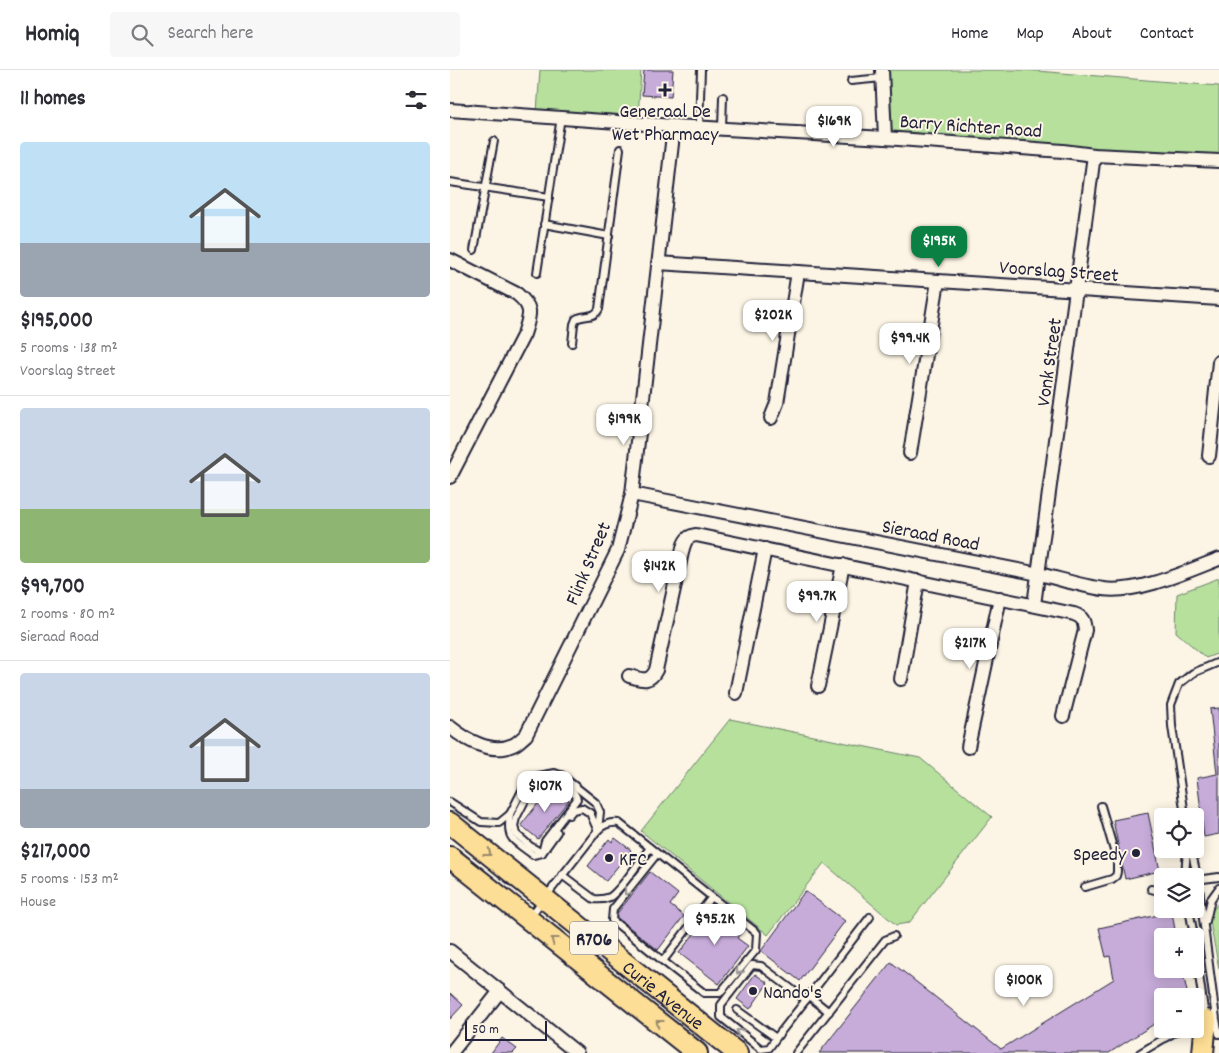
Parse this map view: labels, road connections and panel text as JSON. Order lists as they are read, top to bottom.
{
  "streets": {
    "main road": ["R706", "Curie Avenue"],
    "street": [
      "Barry Richter Road",
      "Voorslag Street",
      "Vonk Street",
      "Sieraad Road",
      "Flink Street"
    ]
  },
  "crossings": [
    ["Barry Richter Road", "Vonk Street"],
    ["Barry Richter Road", "Flink Street"],
    ["Voorslag Street", "Vonk Street"],
    ["Voorslag Street", "Flink Street"],
    ["Vonk Street", "Sieraad Road"],
    ["Sieraad Road", "Flink Street"]
  ],
  "places": {
    "health": ["Generaal De Wet Pharmacy"],
    "other": ["Speedy", "KFC", "Nando's"]
  },
  "scale_bar": "50 m",
  "page": {
    "header": "Homiq",
    "search": "Search here",
    "nav": [
      "Home",
      "Map",
      "About",
      "Contact"
    ],
    "heading": "11 homes",
    "price": [
      "$169K",
      "$195K",
      "$202K",
      "$99.4K",
      "$199K",
      "$142K",
      "$99.7K",
      "$217K",
      "$107K",
      "$95.2K",
      "$100K"
    ],
    "list": [
      {
        "name": "$195,000",
        "note": "5 rooms · 138 m² · Voorslag Street"
      },
      {
        "name": "$99,700",
        "note": "2 rooms · 80 m² · Sieraad Road"
      },
      {
        "name": "$217,000",
        "note": "5 rooms · 153 m² · House"
      }
    ],
    "map_buttons": ["+", "−"],
    "scale": "50 m"
  }
}
